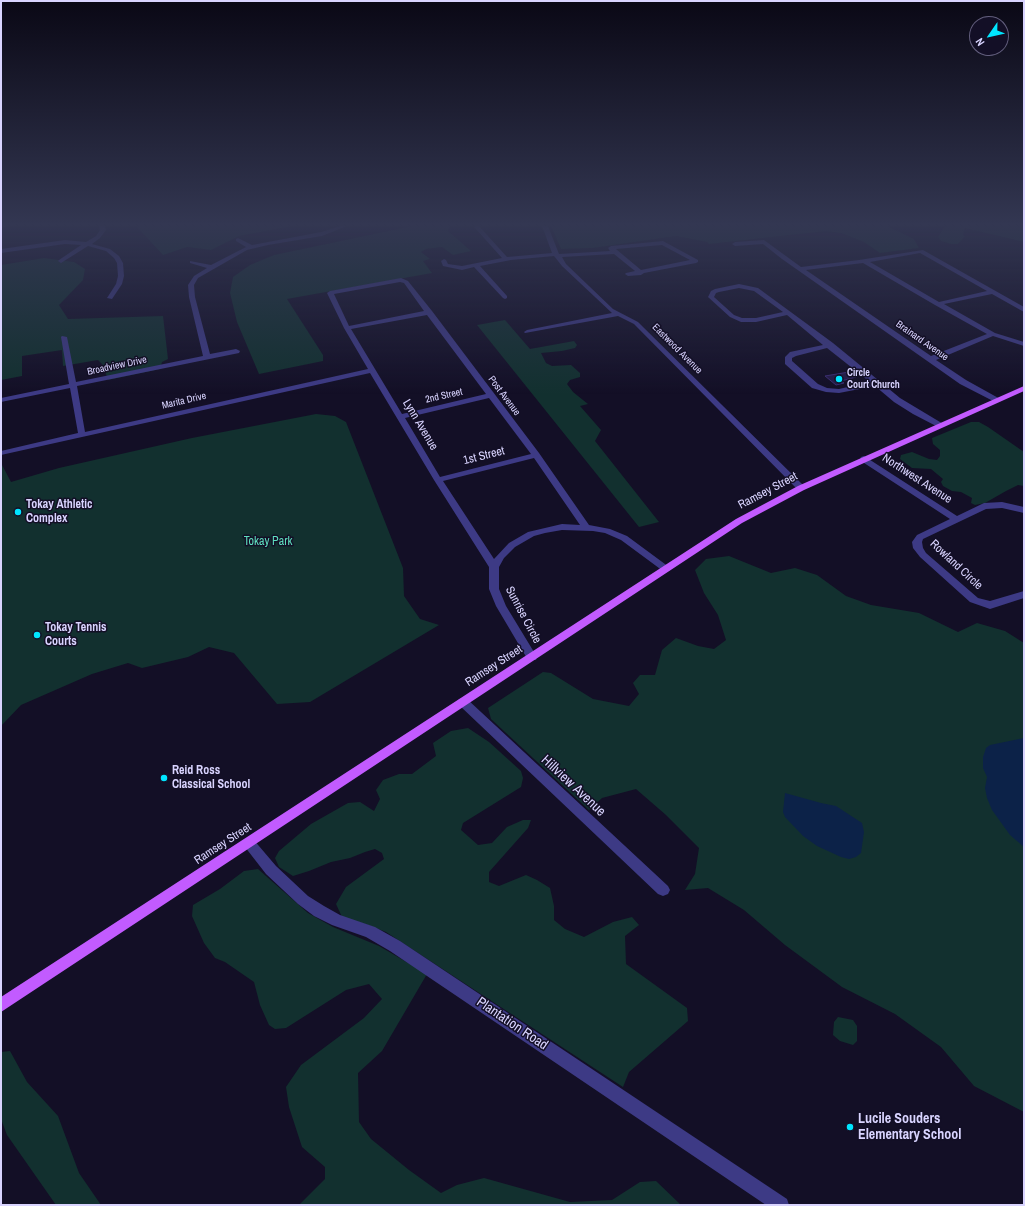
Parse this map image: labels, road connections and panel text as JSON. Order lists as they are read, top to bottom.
{
  "streets": {
    "main road": ["Ramsey Street"],
    "street": [
      "Brainard Avenue",
      "Eastwood Avenue",
      "Broadview Drive",
      "2nd Street",
      "Post Avenue",
      "Marita Drive",
      "Lynn Avenue",
      "1st Street",
      "Northwest Avenue",
      "Rowland Circle",
      "Sunrise Circle",
      "Hillview Avenue",
      "Plantation Road"
    ]
  },
  "crossings": [
    ["Brainard Avenue", "Ramsey Street"],
    ["Eastwood Avenue", "Ramsey Street"],
    ["2nd Street", "Post Avenue"],
    ["2nd Street", "Lynn Avenue"],
    ["Post Avenue", "Lynn Avenue"],
    ["Post Avenue", "1st Street"],
    ["Marita Drive", "Lynn Avenue"],
    ["Lynn Avenue", "1st Street"],
    ["Lynn Avenue", "Sunrise Circle"],
    ["Northwest Avenue", "Ramsey Street"],
    ["Northwest Avenue", "Rowland Circle"],
    ["Ramsey Street", "Sunrise Circle"],
    ["Ramsey Street", "Hillview Avenue"],
    ["Ramsey Street", "Plantation Road"]
  ],
  "parks": ["Tokay Park"],
  "places": [
    "Circle Court Church",
    "Tokay Athletic Complex",
    "Tokay Tennis Courts",
    "Reid Ross Classical School",
    "Lucile Souders Elementary School"
  ],
  "north": "bottom left"
}
